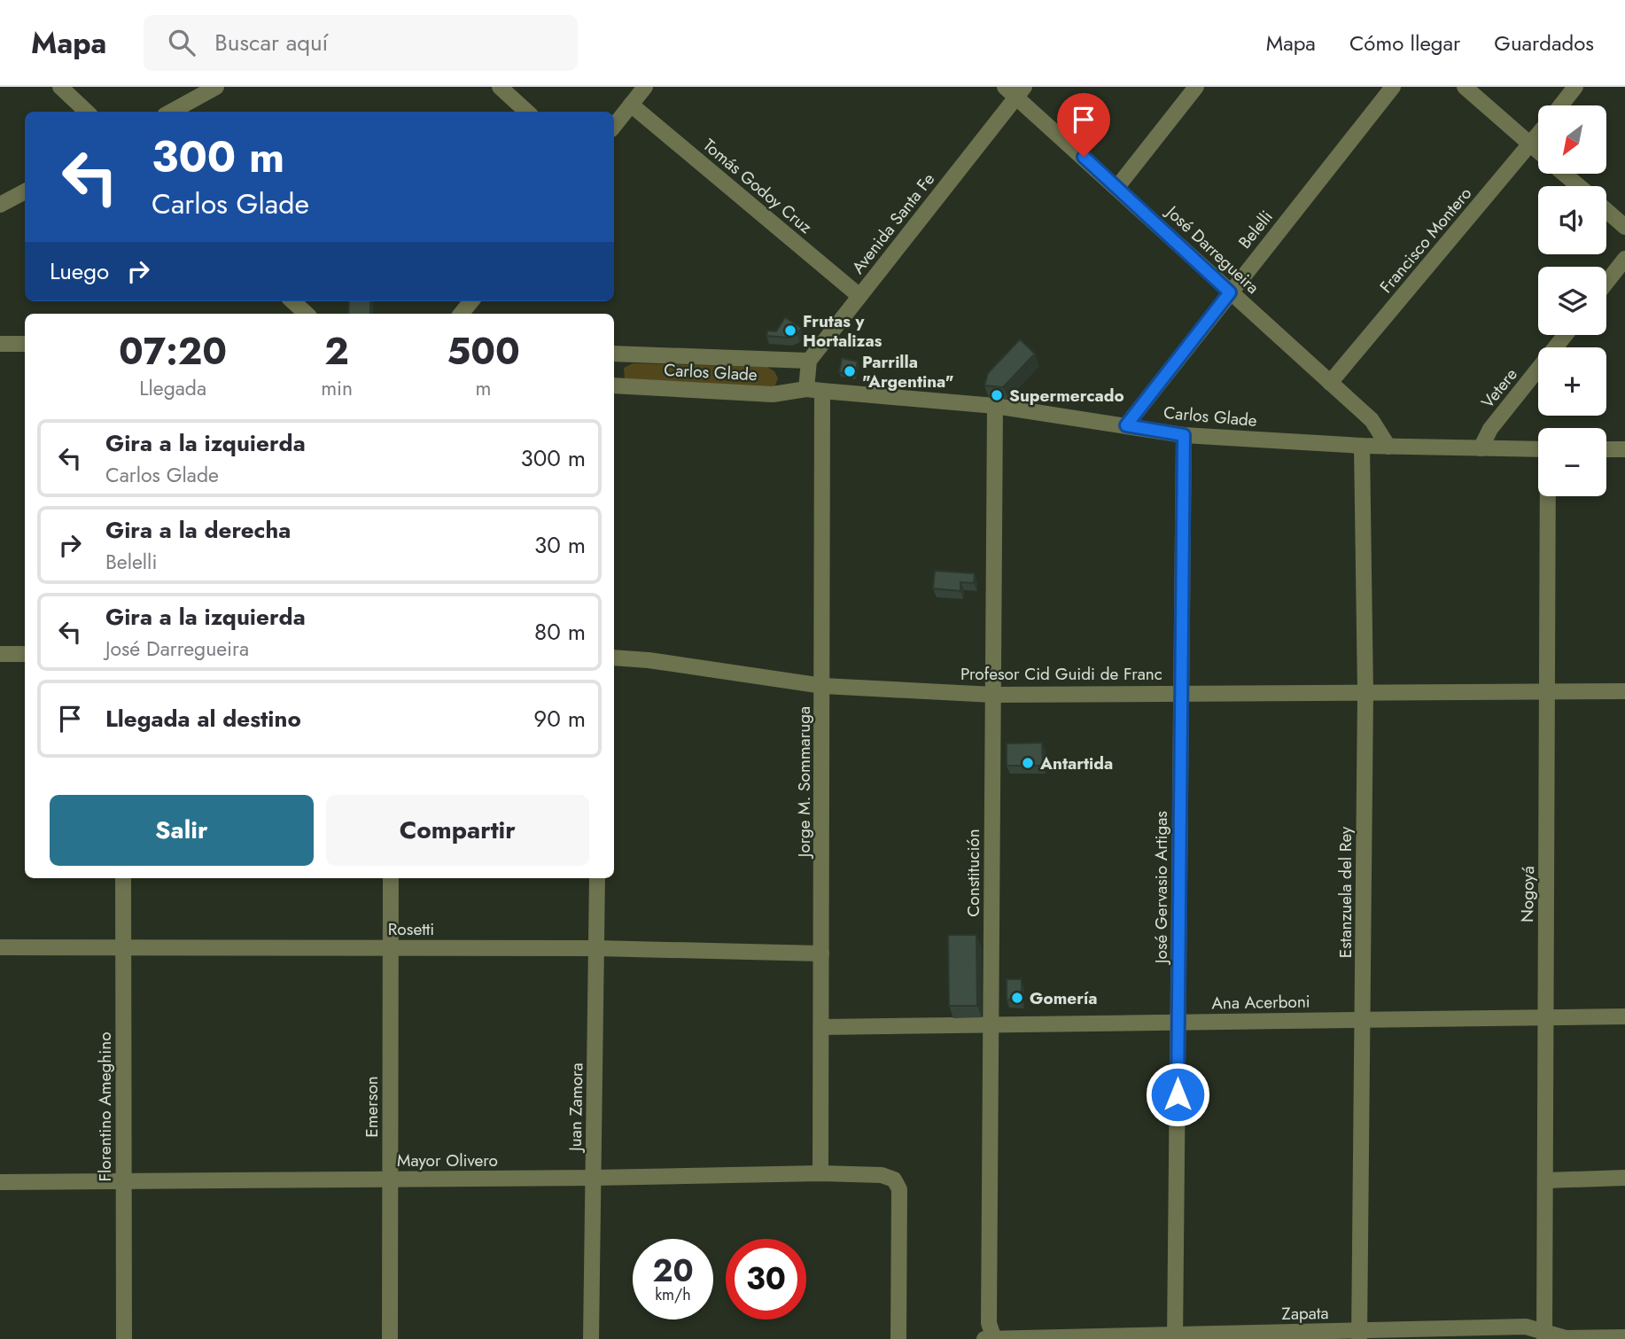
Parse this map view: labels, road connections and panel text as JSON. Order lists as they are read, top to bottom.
{
  "streets": {
    "street": [
      "Tomás Godoy Cruz",
      "Avenida Santa Fe",
      "Belelli",
      "Francisco Montero",
      "José Darregueira",
      "Carlos Glade",
      "Vetere",
      "Profesor Cid Guidi de Franc",
      "Jorge M. Sommaruga",
      "Constitución",
      "José Gervasio Artigas",
      "Estanzuela del Rey",
      "Nogoyá",
      "Rosetti",
      "Ana Acerboni",
      "Florentino Ameghino",
      "Emerson",
      "Juan Zamora",
      "Mayor Olivero",
      "Zapata"
    ]
  },
  "crossings": [
    ["Tomás Godoy Cruz", "Avenida Santa Fe"],
    ["Avenida Santa Fe", "José Darregueira"],
    ["Avenida Santa Fe", "Carlos Glade"],
    ["Belelli", "José Darregueira"],
    ["Belelli", "Carlos Glade"],
    ["Francisco Montero", "José Darregueira"],
    ["José Darregueira", "Carlos Glade"],
    ["Carlos Glade", "Vetere"],
    ["Carlos Glade", "Jorge M. Sommaruga"],
    ["Carlos Glade", "Constitución"],
    ["Carlos Glade", "José Gervasio Artigas"],
    ["Carlos Glade", "Estanzuela del Rey"],
    ["Profesor Cid Guidi de Franc", "Jorge M. Sommaruga"],
    ["Profesor Cid Guidi de Franc", "Constitución"],
    ["Profesor Cid Guidi de Franc", "José Gervasio Artigas"],
    ["Profesor Cid Guidi de Franc", "Estanzuela del Rey"],
    ["Profesor Cid Guidi de Franc", "Nogoyá"],
    ["Jorge M. Sommaruga", "Rosetti"],
    ["Jorge M. Sommaruga", "Ana Acerboni"],
    ["Jorge M. Sommaruga", "Mayor Olivero"],
    ["Constitución", "Ana Acerboni"],
    ["Constitución", "Zapata"],
    ["José Gervasio Artigas", "Ana Acerboni"],
    ["José Gervasio Artigas", "Zapata"],
    ["Estanzuela del Rey", "Ana Acerboni"],
    ["Estanzuela del Rey", "Zapata"],
    ["Nogoyá", "Ana Acerboni"],
    ["Nogoyá", "Zapata"],
    ["Rosetti", "Florentino Ameghino"],
    ["Rosetti", "Emerson"],
    ["Rosetti", "Juan Zamora"],
    ["Florentino Ameghino", "Mayor Olivero"],
    ["Emerson", "Mayor Olivero"],
    ["Juan Zamora", "Mayor Olivero"]
  ],
  "places": [
    "Frutas y Hortalizas",
    "Parrilla \"Argentina\"",
    "Supermercado",
    "Antartida",
    "Gomería"
  ],
  "north": "bottom left",
  "page": {
    "header": "Mapa",
    "search": "Buscar aquí",
    "nav": ["Mapa", "Cómo llegar", "Guardados"],
    "map_buttons": ["+", "−"],
    "turn": ["300 m", "Carlos Glade"],
    "then": "Luego",
    "eta": [
      "07:20",
      "Llegada",
      "2",
      "min",
      "500",
      "m"
    ],
    "list": [
      {
        "name": "Gira a la izquierda",
        "note": "Carlos Glade",
        "value": "300 m"
      },
      {
        "name": "Gira a la derecha",
        "note": "Belelli",
        "value": "30 m"
      },
      {
        "name": "Gira a la izquierda",
        "note": "José Darregueira",
        "value": "80 m"
      },
      {
        "name": "Llegada al destino",
        "value": "90 m"
      }
    ],
    "buttons": ["Salir", "Compartir"],
    "speed": "20 km/h",
    "limit": "30"
  }
}
